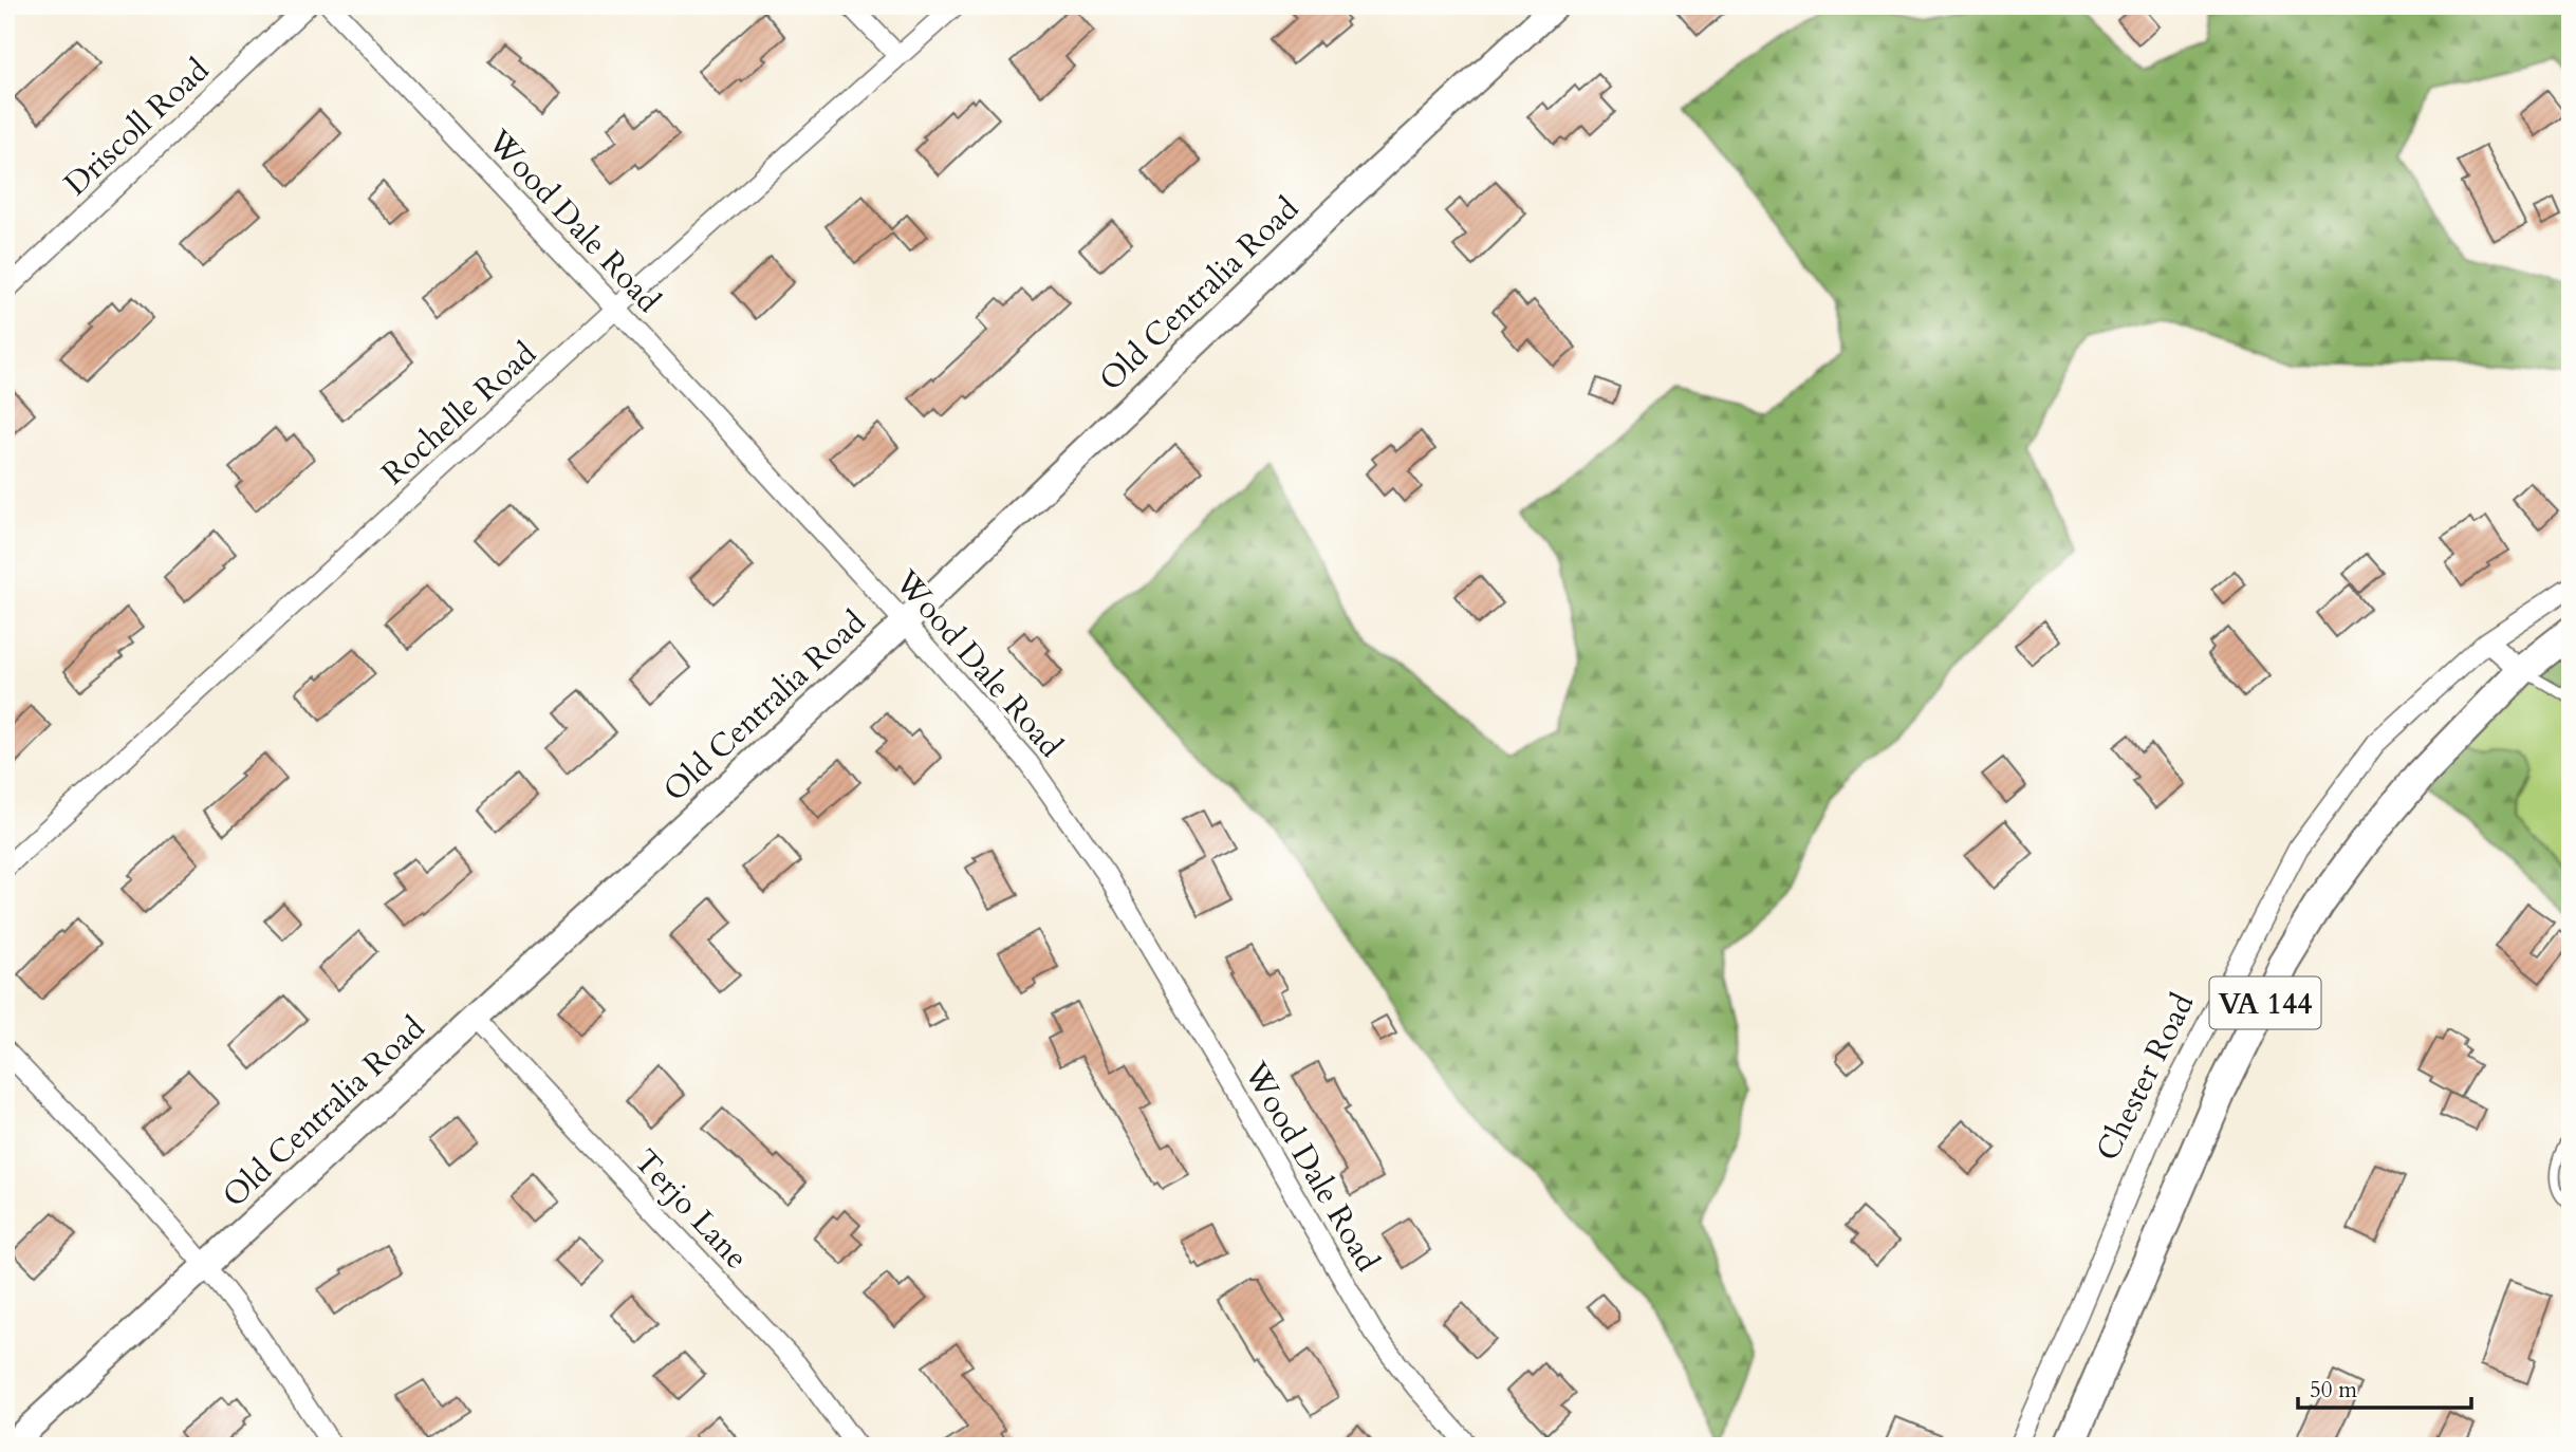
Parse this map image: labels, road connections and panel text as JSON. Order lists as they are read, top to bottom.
{
  "streets": {
    "main road": ["VA 144"],
    "street": [
      "Driscoll Road",
      "Wood Dale Road",
      "Old Centralia Road",
      "Rochelle Road",
      "Chester Road",
      "Terjo Lane"
    ]
  },
  "crossings": [
    ["Wood Dale Road", "Old Centralia Road"],
    ["Wood Dale Road", "Rochelle Road"],
    ["Old Centralia Road", "Terjo Lane"]
  ],
  "scale_bar": "50 m"
}
